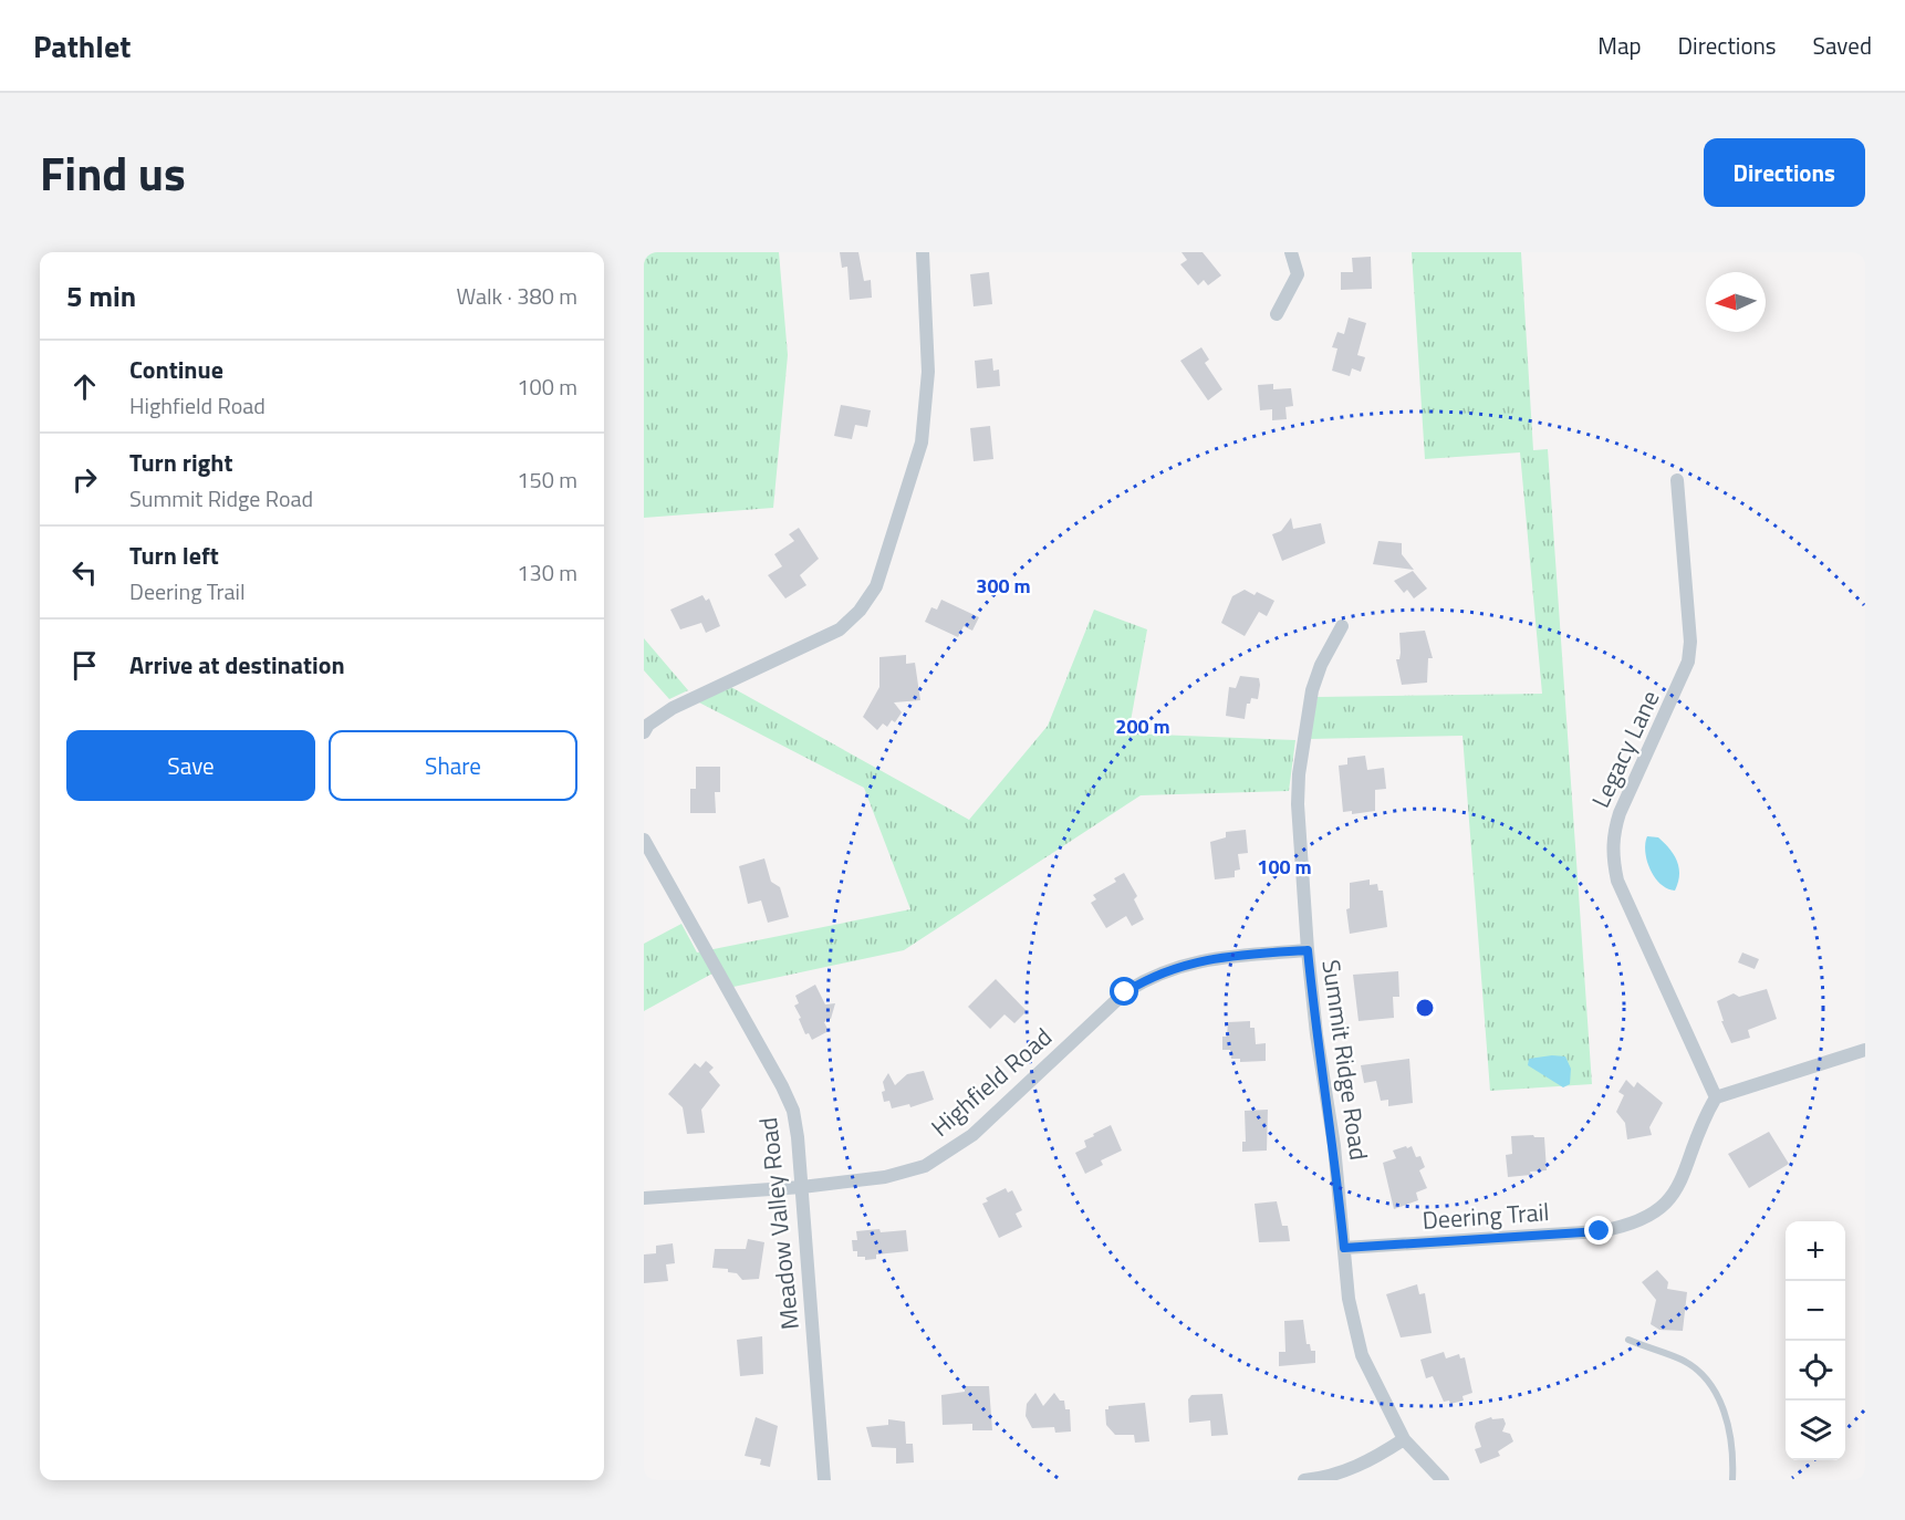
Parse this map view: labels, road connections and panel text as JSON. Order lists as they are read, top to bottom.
{
  "streets": {
    "street": [
      "Legacy Lane",
      "Summit Ridge Road",
      "Highfield Road",
      "Deering Trail",
      "Meadow Valley Road"
    ]
  },
  "crossings": [
    ["Legacy Lane", "Deering Trail"],
    ["Summit Ridge Road", "Highfield Road"],
    ["Summit Ridge Road", "Deering Trail"],
    ["Highfield Road", "Meadow Valley Road"]
  ],
  "north": "left",
  "page": {
    "header": "Pathlet",
    "nav": ["Map", "Directions", "Saved"],
    "title": "Find us",
    "buttons": [
      "Directions",
      ["Save", "Share"]
    ],
    "heading": ["5 min", "Walk · 380 m"],
    "list": [
      ["Continue", "Highfield Road", "100 m"],
      ["Turn right", "Summit Ridge Road", "150 m"],
      ["Turn left", "Deering Trail", "130 m"],
      "Arrive at destination"
    ],
    "map_buttons": ["+", "−"]
  },
  "rings": ["300 m", "200 m", "100 m"]
}
